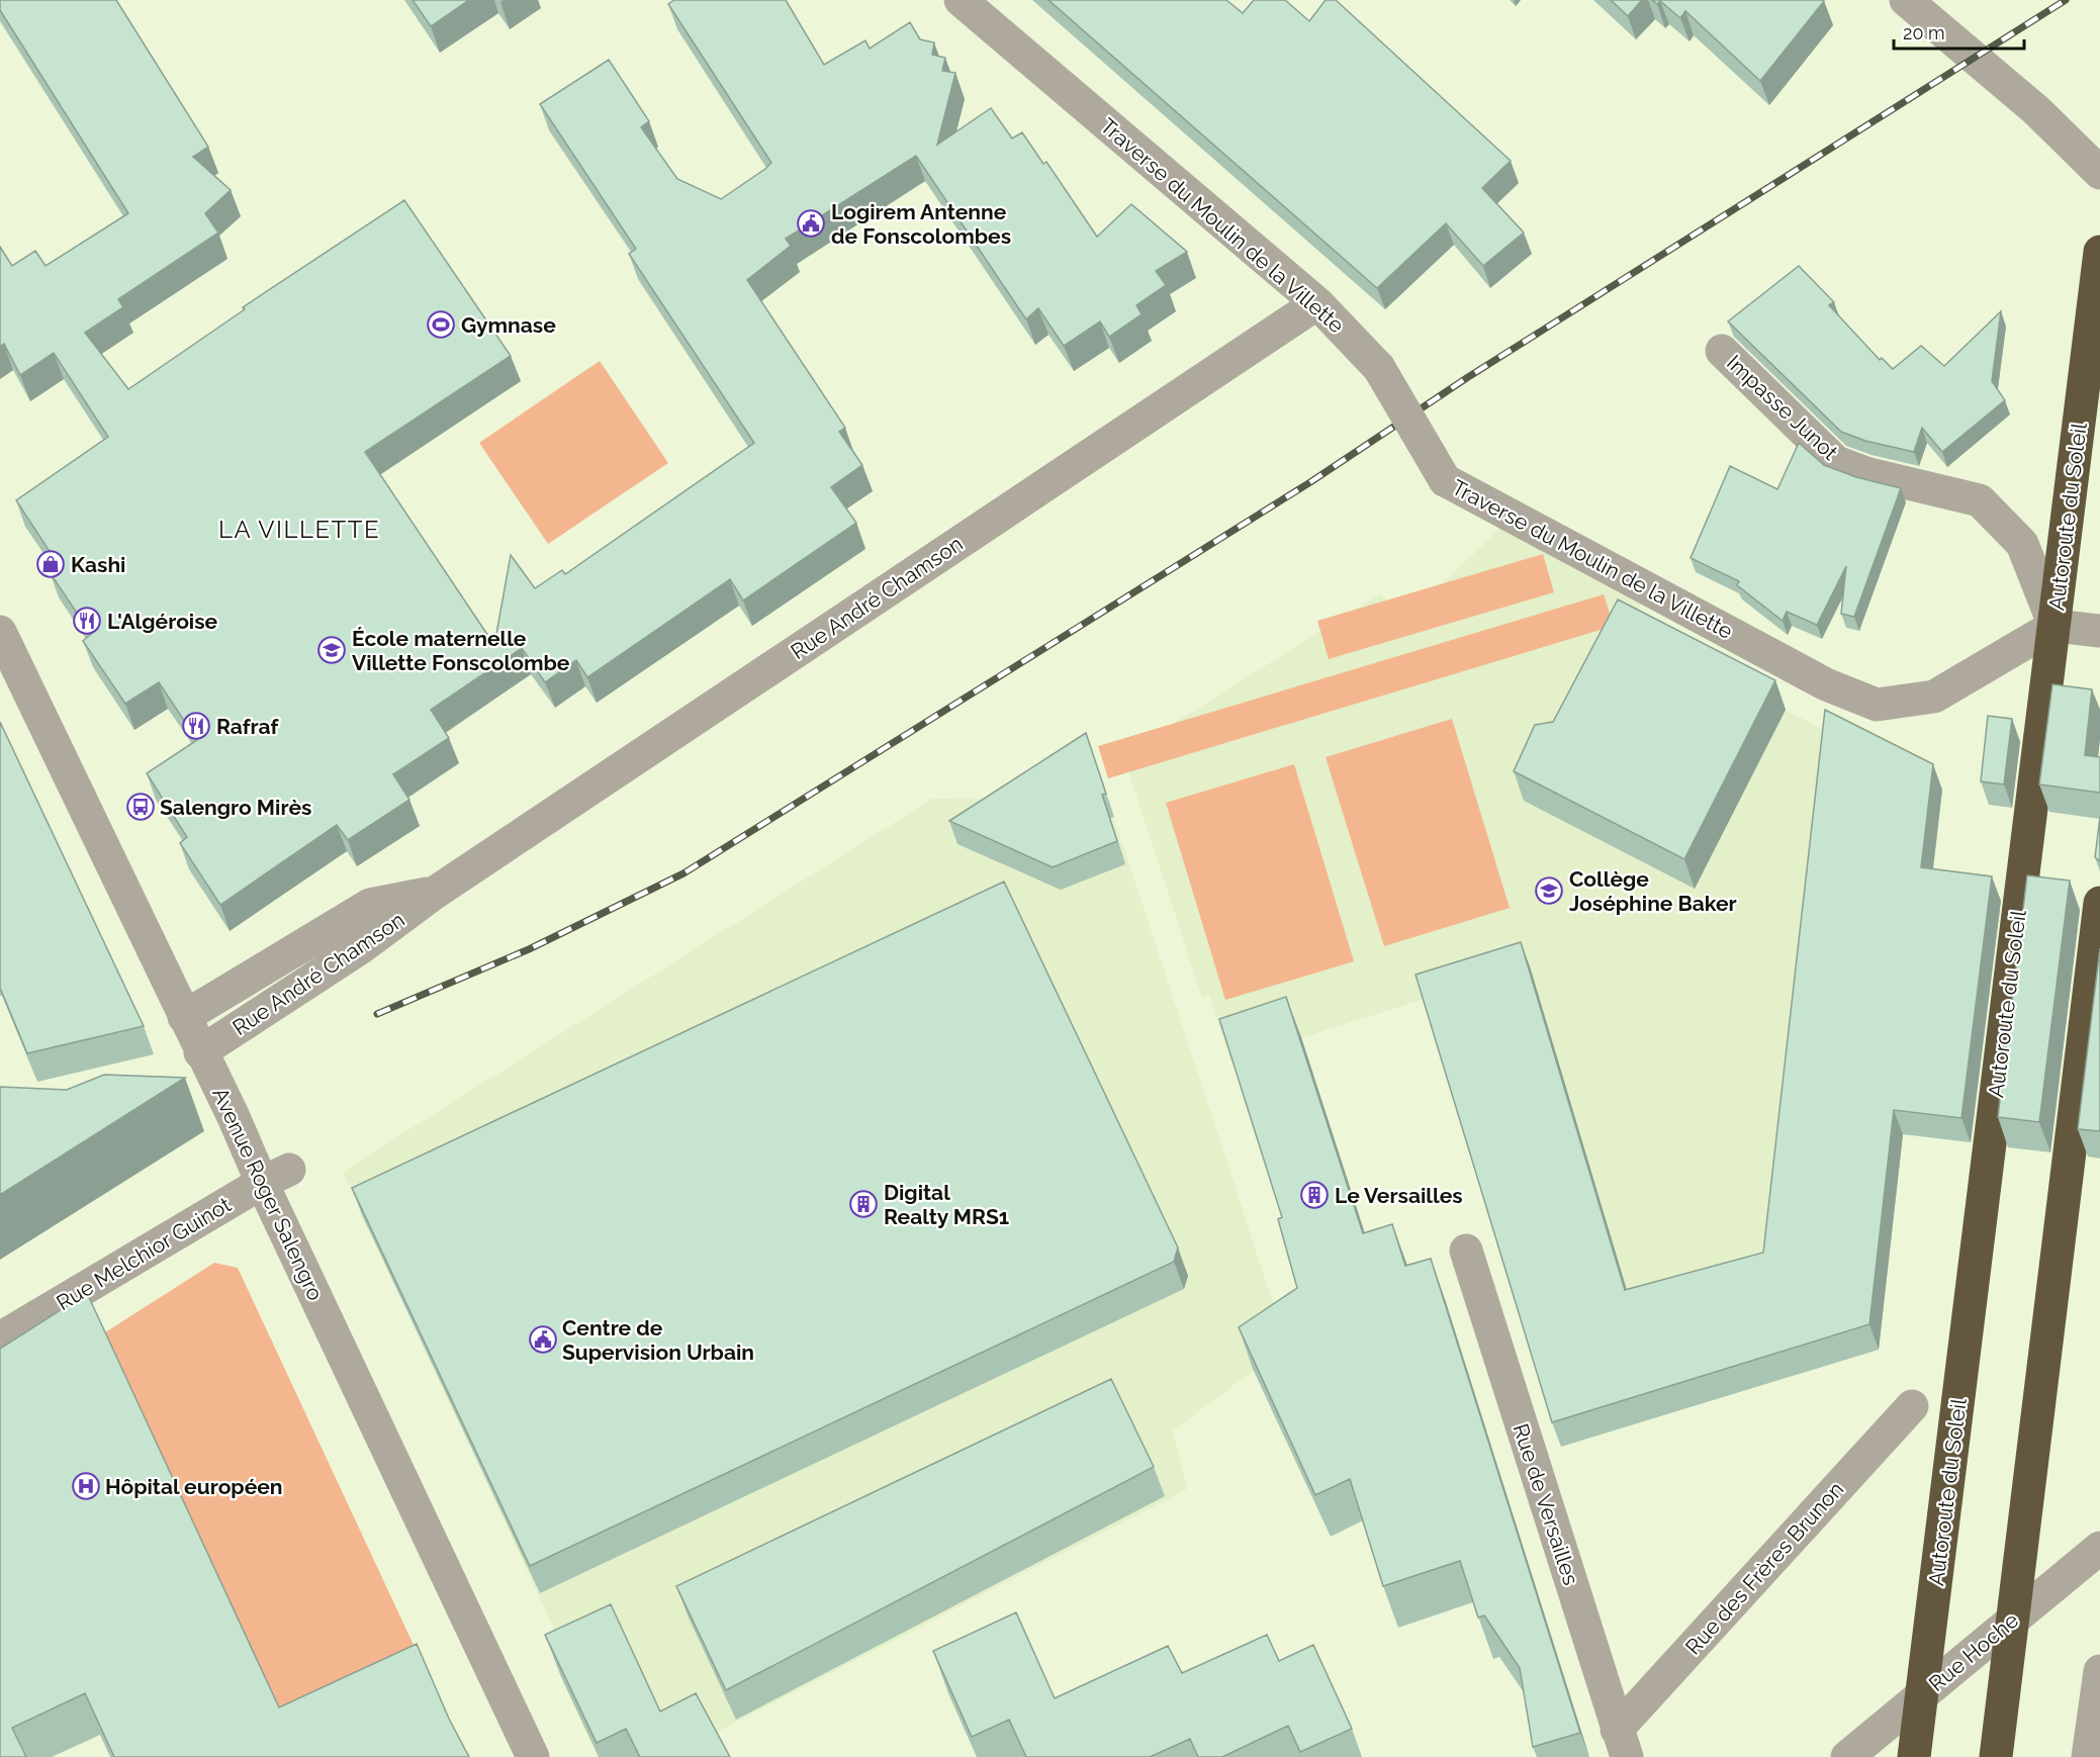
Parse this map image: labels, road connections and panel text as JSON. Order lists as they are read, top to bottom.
{
  "streets": {
    "highway": ["Autoroute du Soleil"],
    "street": [
      "Traverse du Moulin de la Villette",
      "Impasse Junot",
      "Rue André Chamson",
      "Avenue Roger Salengro",
      "Rue Melchior Guinot",
      "Rue de Versailles",
      "Rue des Frères Brunon",
      "Rue Hoche"
    ]
  },
  "crossings": [
    ["Traverse du Moulin de la Villette", "Impasse Junot"],
    ["Traverse du Moulin de la Villette", "Rue André Chamson"],
    ["Rue André Chamson", "Avenue Roger Salengro"],
    ["Avenue Roger Salengro", "Rue Melchior Guinot"],
    ["Rue de Versailles", "Rue des Frères Brunon"]
  ],
  "districts": ["LA VILLETTE"],
  "places": {
    "public building": ["Logirem Antenne de Fonscolombes", "Centre de Supervision Urbain"],
    "sports": ["Gymnase"],
    "shop": ["Kashi"],
    "restaurant": ["L'Algéroise", "Rafraf"],
    "school or university": ["École maternelle Villette Fonscolombe", "Collège Joséphine Baker"],
    "bus stop": ["Salengro Mirès"],
    "building": ["Le Versailles", "Digital Realty MRS1"],
    "hospital": ["Hôpital européen"]
  },
  "scale_bar": "20 m"
}
